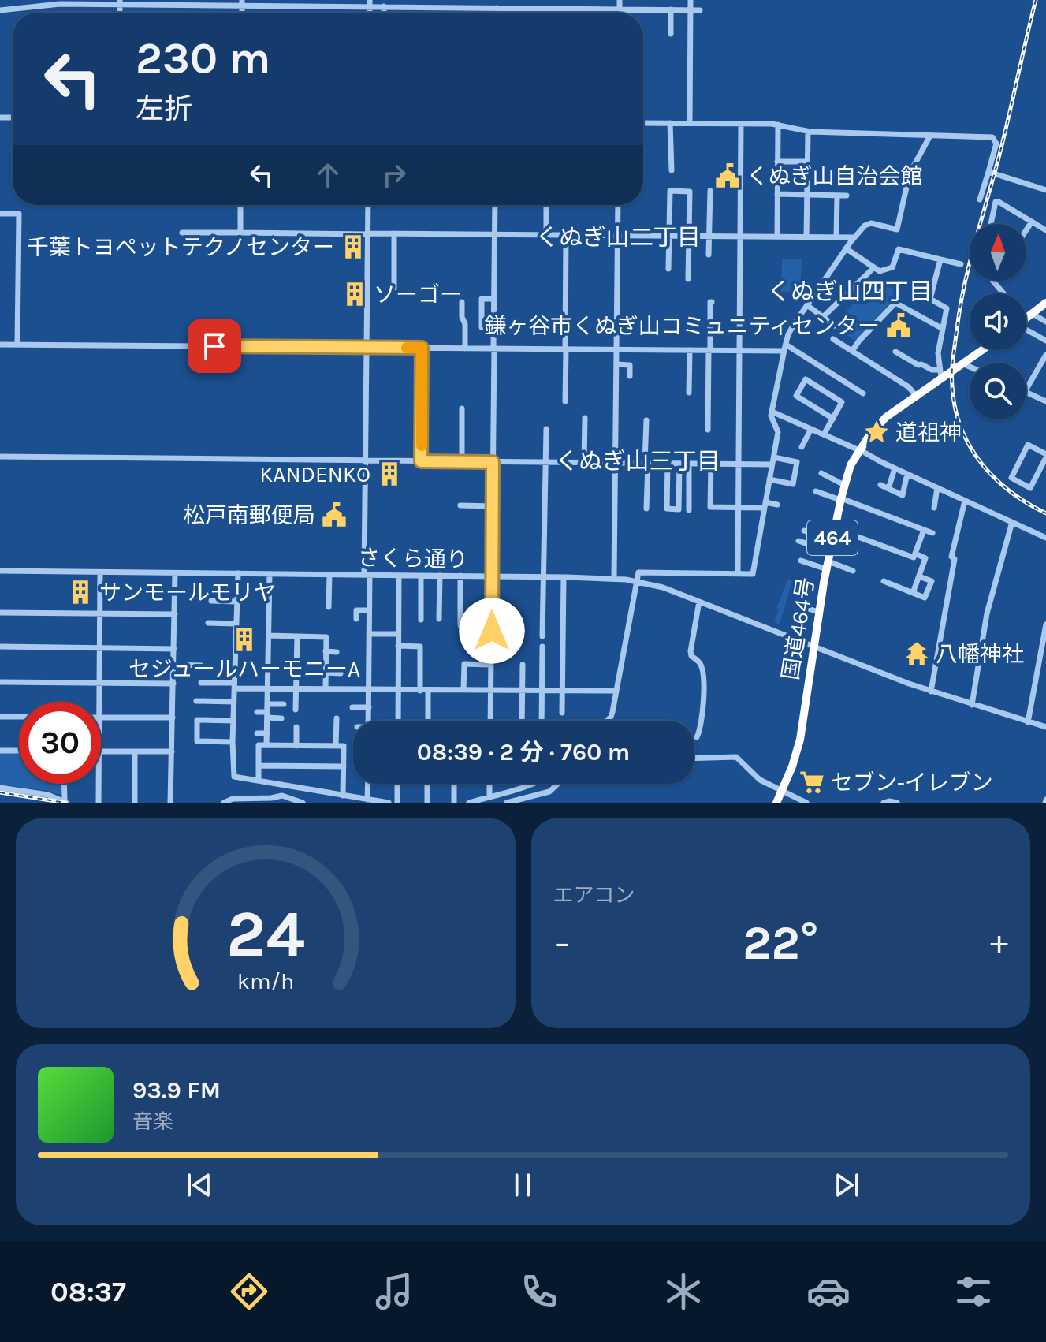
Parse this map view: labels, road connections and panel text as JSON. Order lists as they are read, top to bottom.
{
  "streets": {
    "highway": ["464", "国道464号"],
    "street": ["さくら通り"]
  },
  "crossings": [
    ["さくら通り", "国道464号"]
  ],
  "districts": ["くぬぎ山二丁目", "くぬぎ山四丁目", "くぬぎ山三丁目"],
  "places": {
    "public building": ["くぬぎ山自治会館", "鎌ヶ谷市くぬぎ山コミュニティセンター", "松戸南郵便局"],
    "building": [
      "千葉トヨペットテクノセンター",
      "ソーゴー",
      "KANDENKO",
      "サンモールモリヤ",
      "セジュールハーモニーA"
    ],
    "place": ["道祖神"],
    "temple": ["八幡神社"],
    "supermarket": ["セブン-イレブン"]
  },
  "north": "top",
  "page": {
    "turn": ["230 m", "左折"],
    "limit": "30",
    "trip": "08:39 · 2 分 · 760 m",
    "tile": "エアコン",
    "heat": ["−", "22°", "+"],
    "song": ["93.9 FM", "音楽"],
    "tabs": "08:37",
    "gauge": ["24", "km/h"]
  }
}
